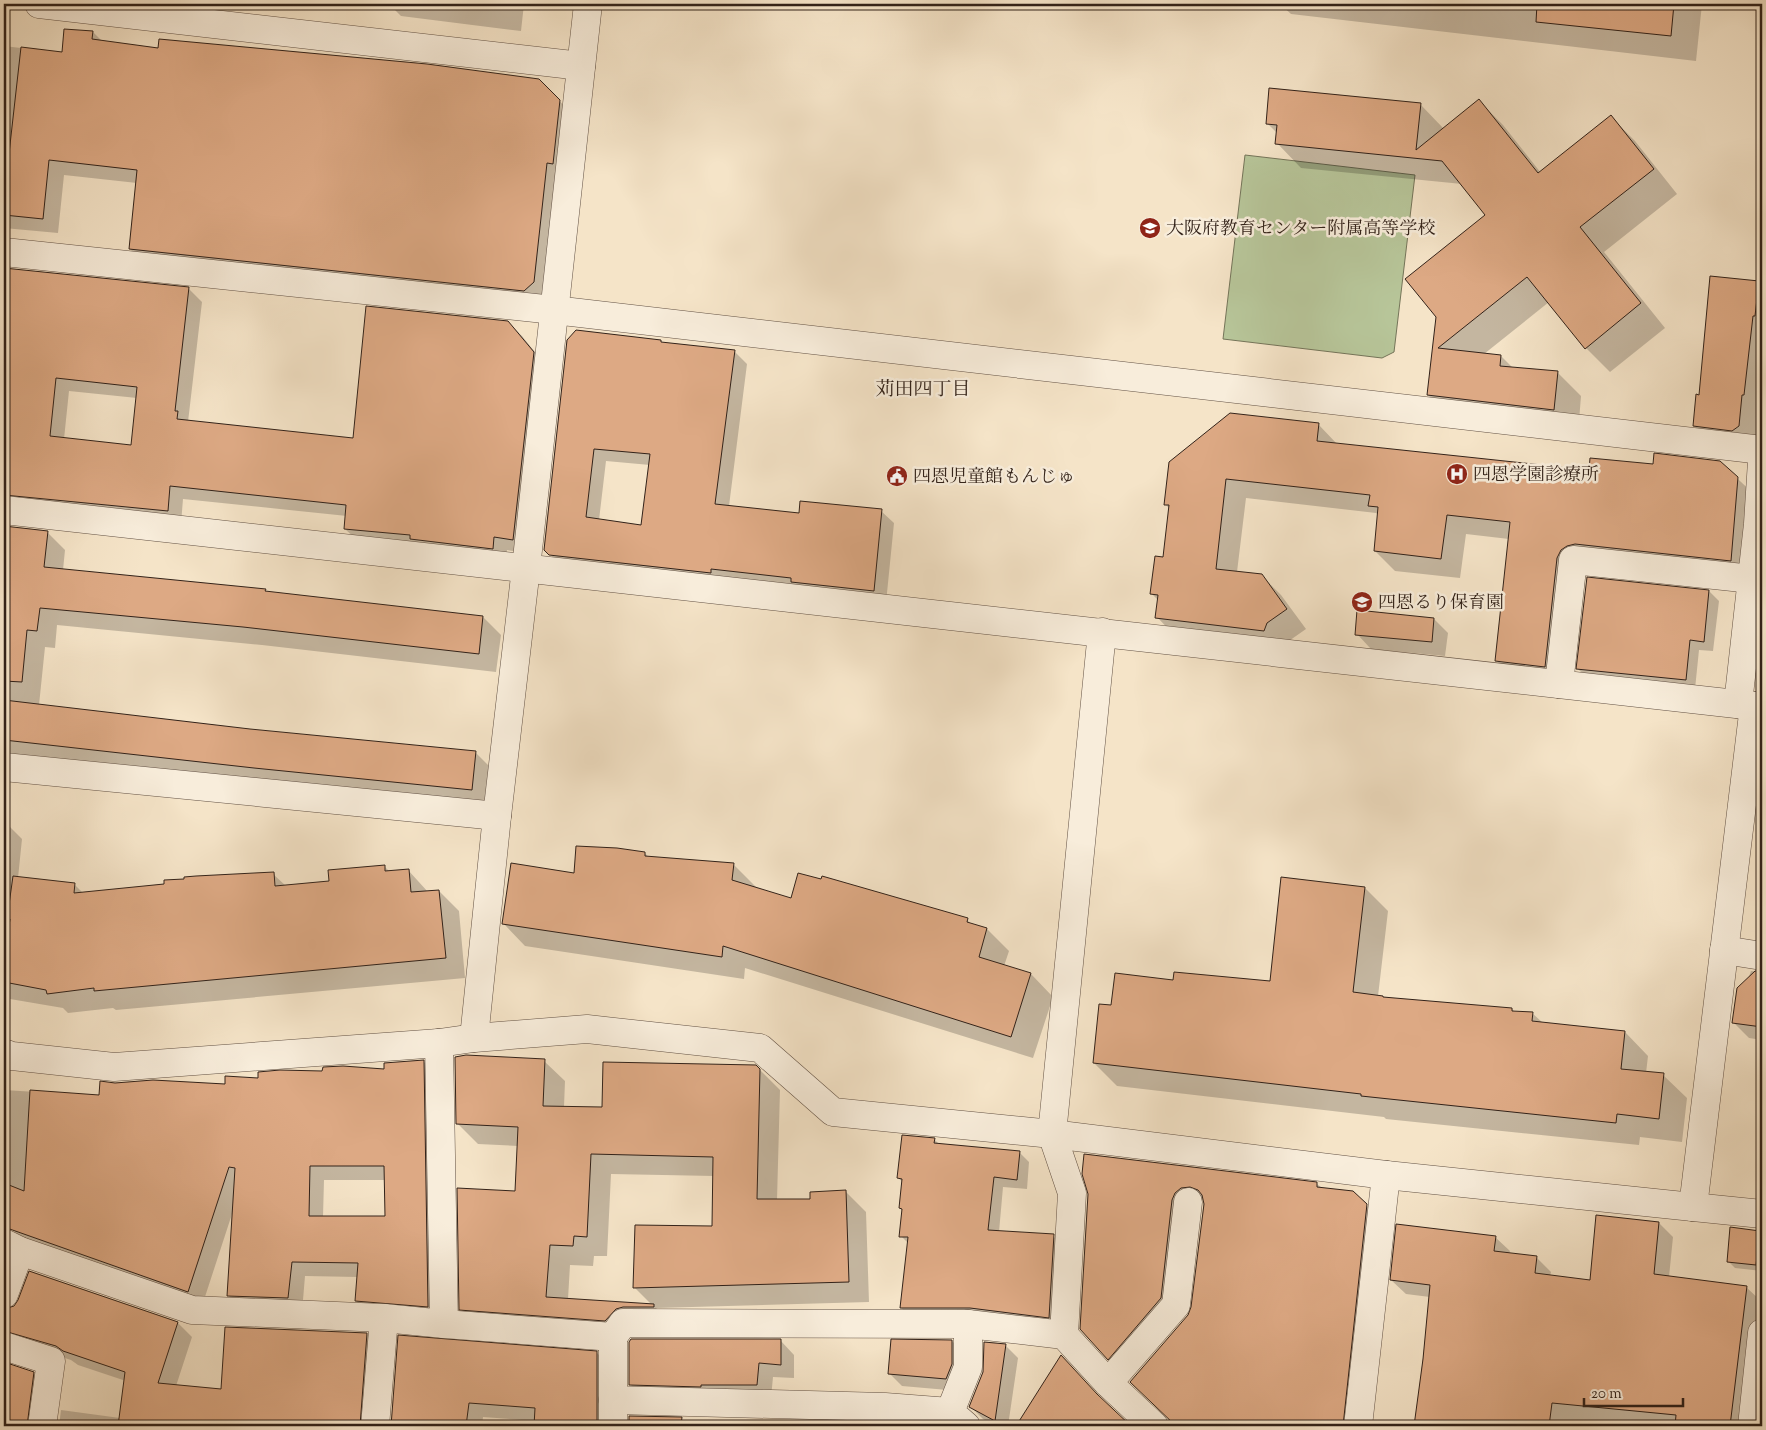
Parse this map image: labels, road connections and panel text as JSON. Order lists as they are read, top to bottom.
{
  "districts": ["苅田四丁目"],
  "places": {
    "school or university": ["大阪府教育センター附属高等学校", "四恩るり保育園"],
    "hospital": ["四恩学園診療所"],
    "public building": ["四恩児童館もんじゅ"]
  },
  "scale_bar": "20 m"
}
